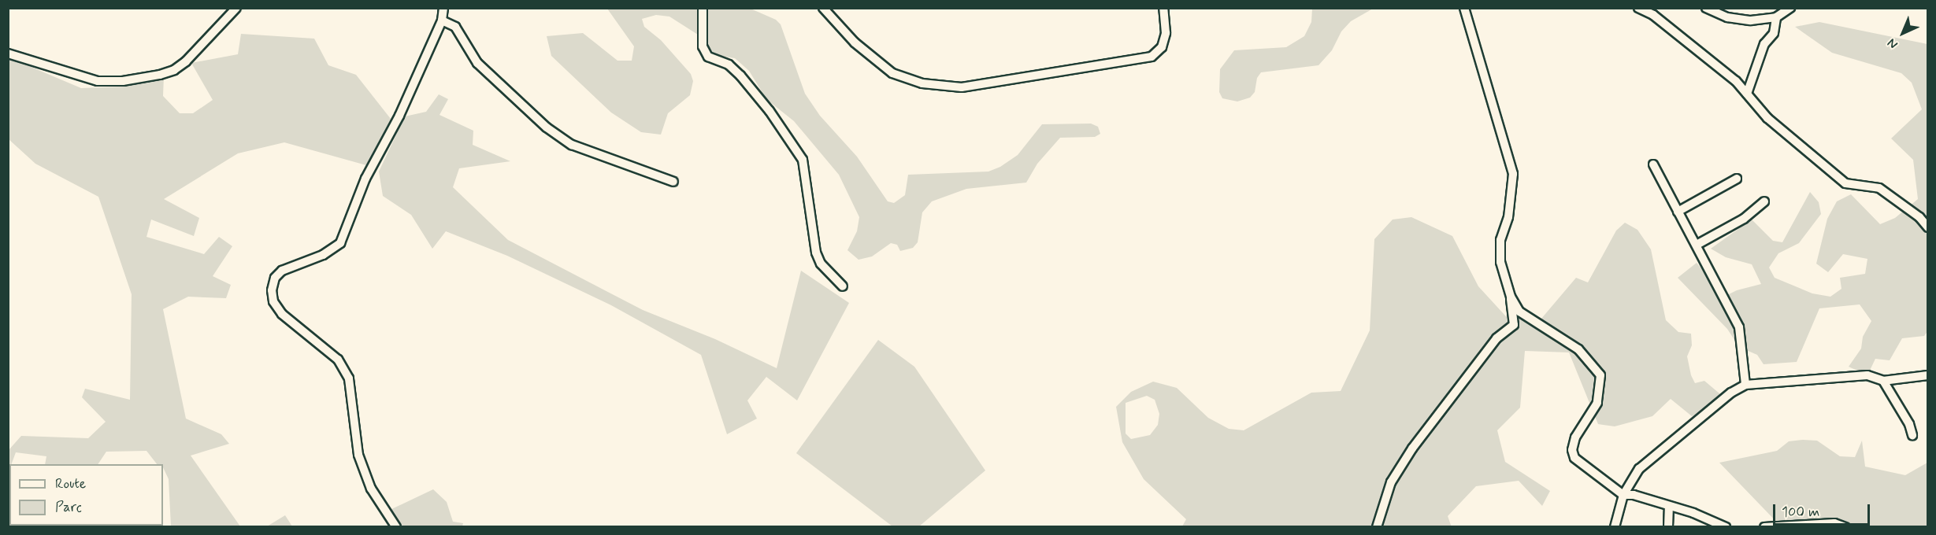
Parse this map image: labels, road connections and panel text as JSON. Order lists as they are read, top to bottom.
{
  "legend": ["Route", "Parc"],
  "scale_bar": "100 m",
  "north": "bottom left"
}
